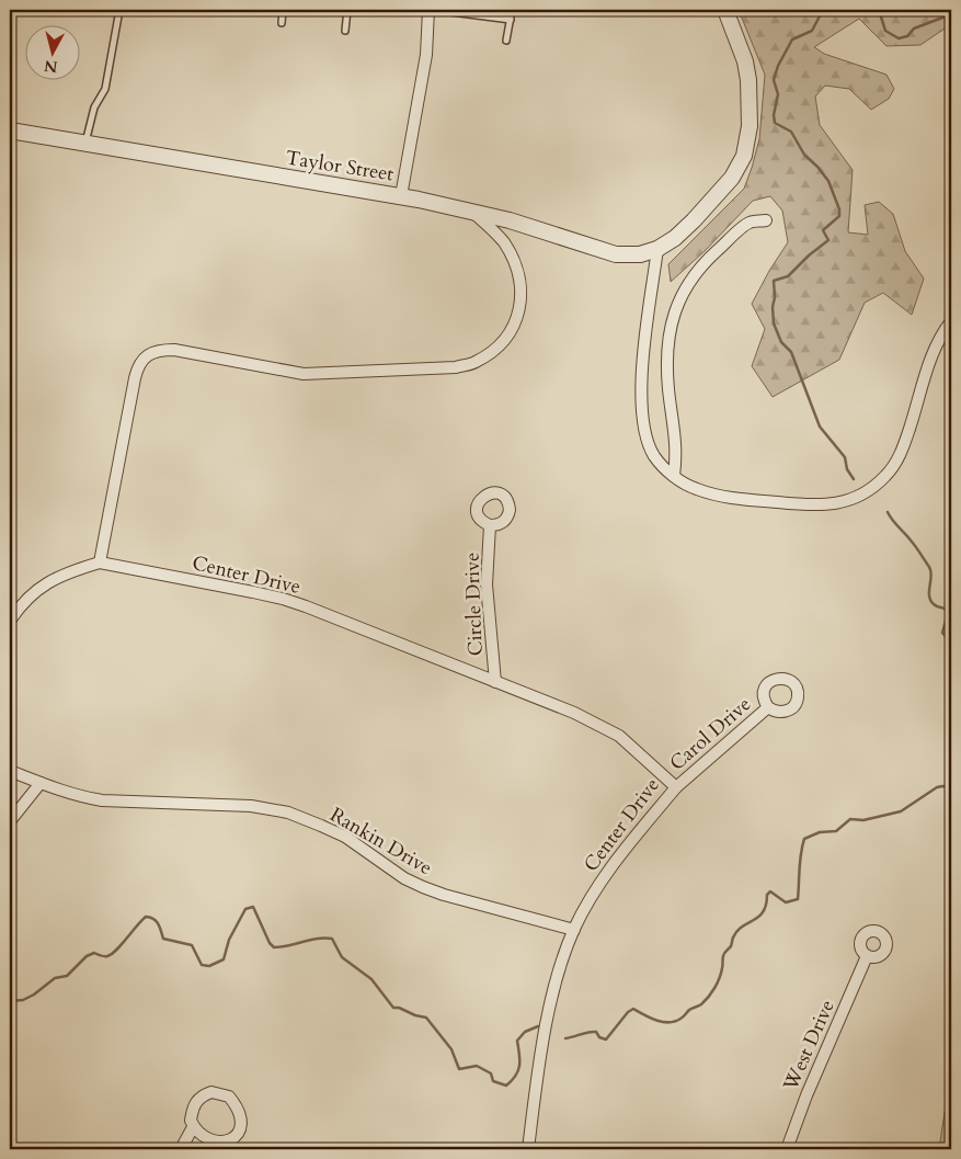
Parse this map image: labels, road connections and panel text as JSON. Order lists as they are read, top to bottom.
{
  "streets": {
    "street": [
      "Taylor Street",
      "Center Drive",
      "Circle Drive",
      "Carol Drive",
      "Rankin Drive",
      "West Drive"
    ]
  },
  "crossings": [
    ["Center Drive", "Circle Drive"],
    ["Center Drive", "Carol Drive"],
    ["Center Drive", "Rankin Drive"]
  ],
  "north": "bottom"
}
